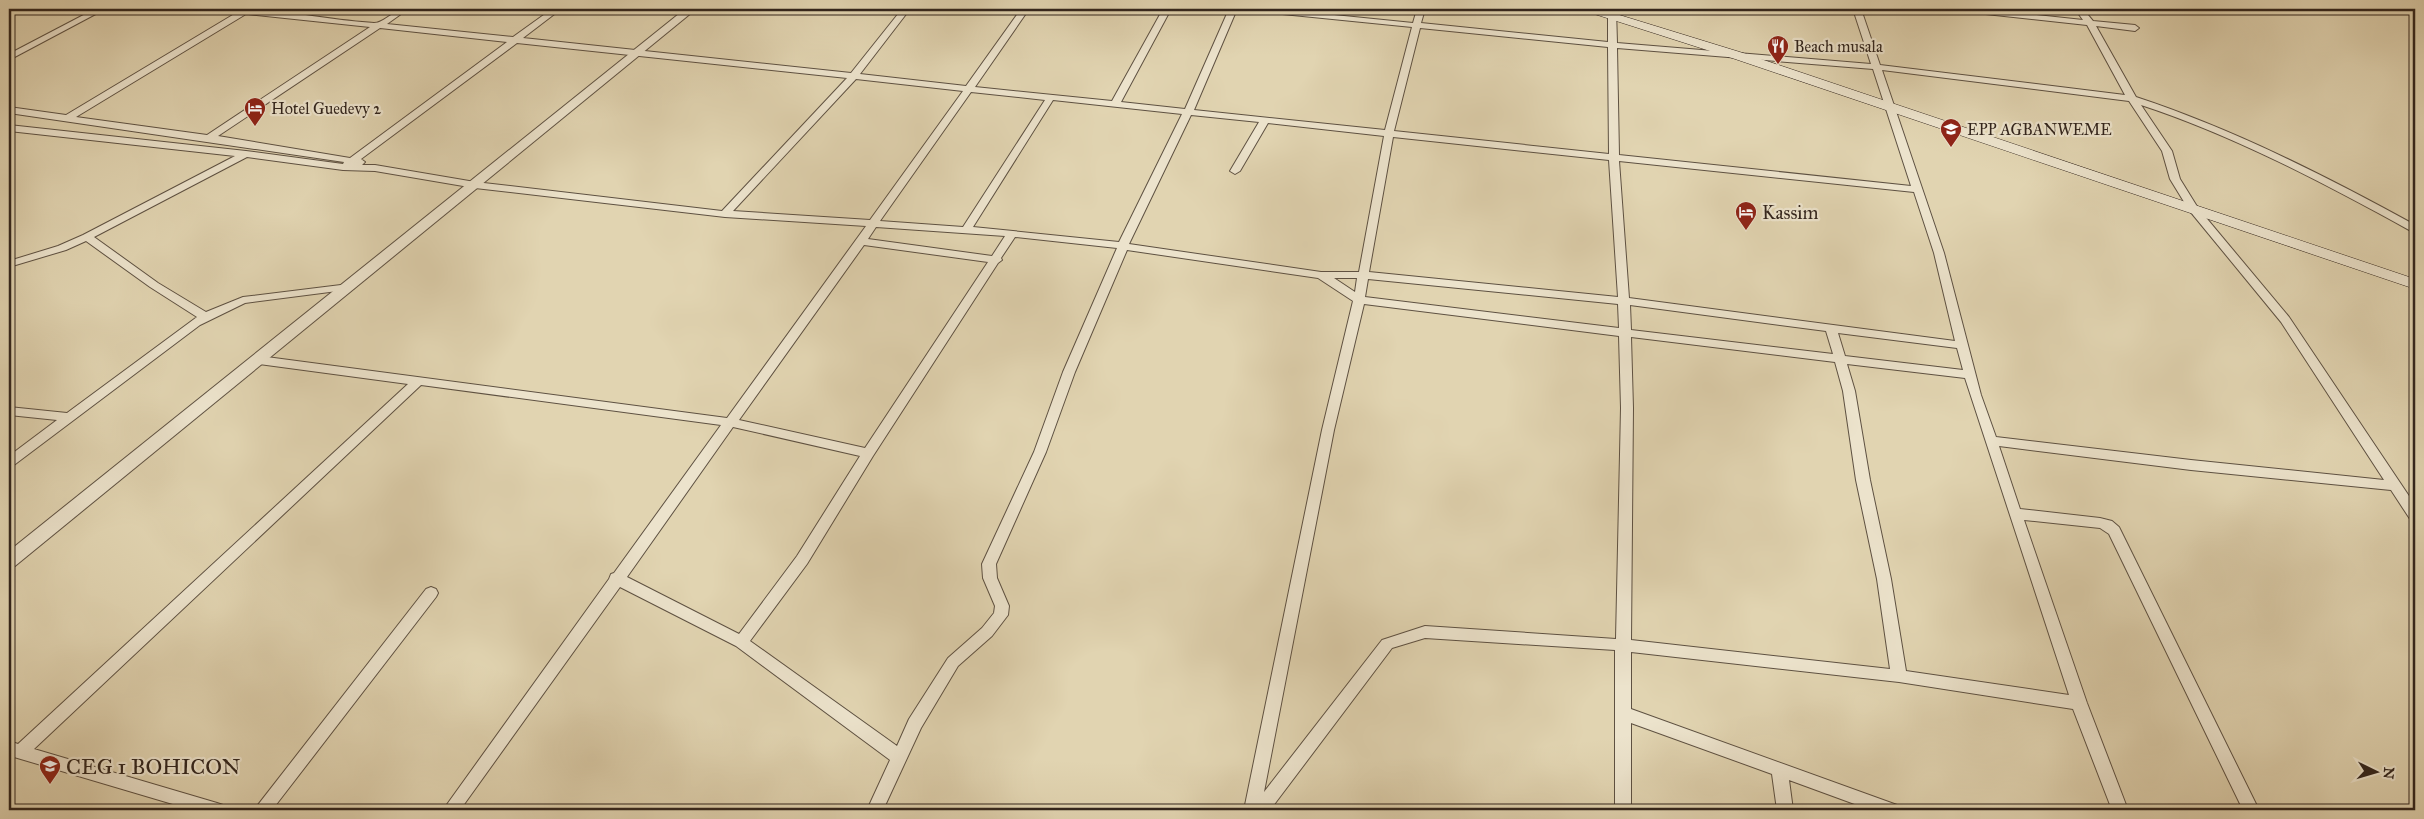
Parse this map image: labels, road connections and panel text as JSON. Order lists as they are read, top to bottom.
{
  "places": {
    "restaurant": ["Beach musala"],
    "hotel": ["Hotel Guedevy 2", "Kassim"],
    "school or university": ["EPP AGBANWEME", "CEG 1 BOHICON"]
  },
  "north": "right"
}
